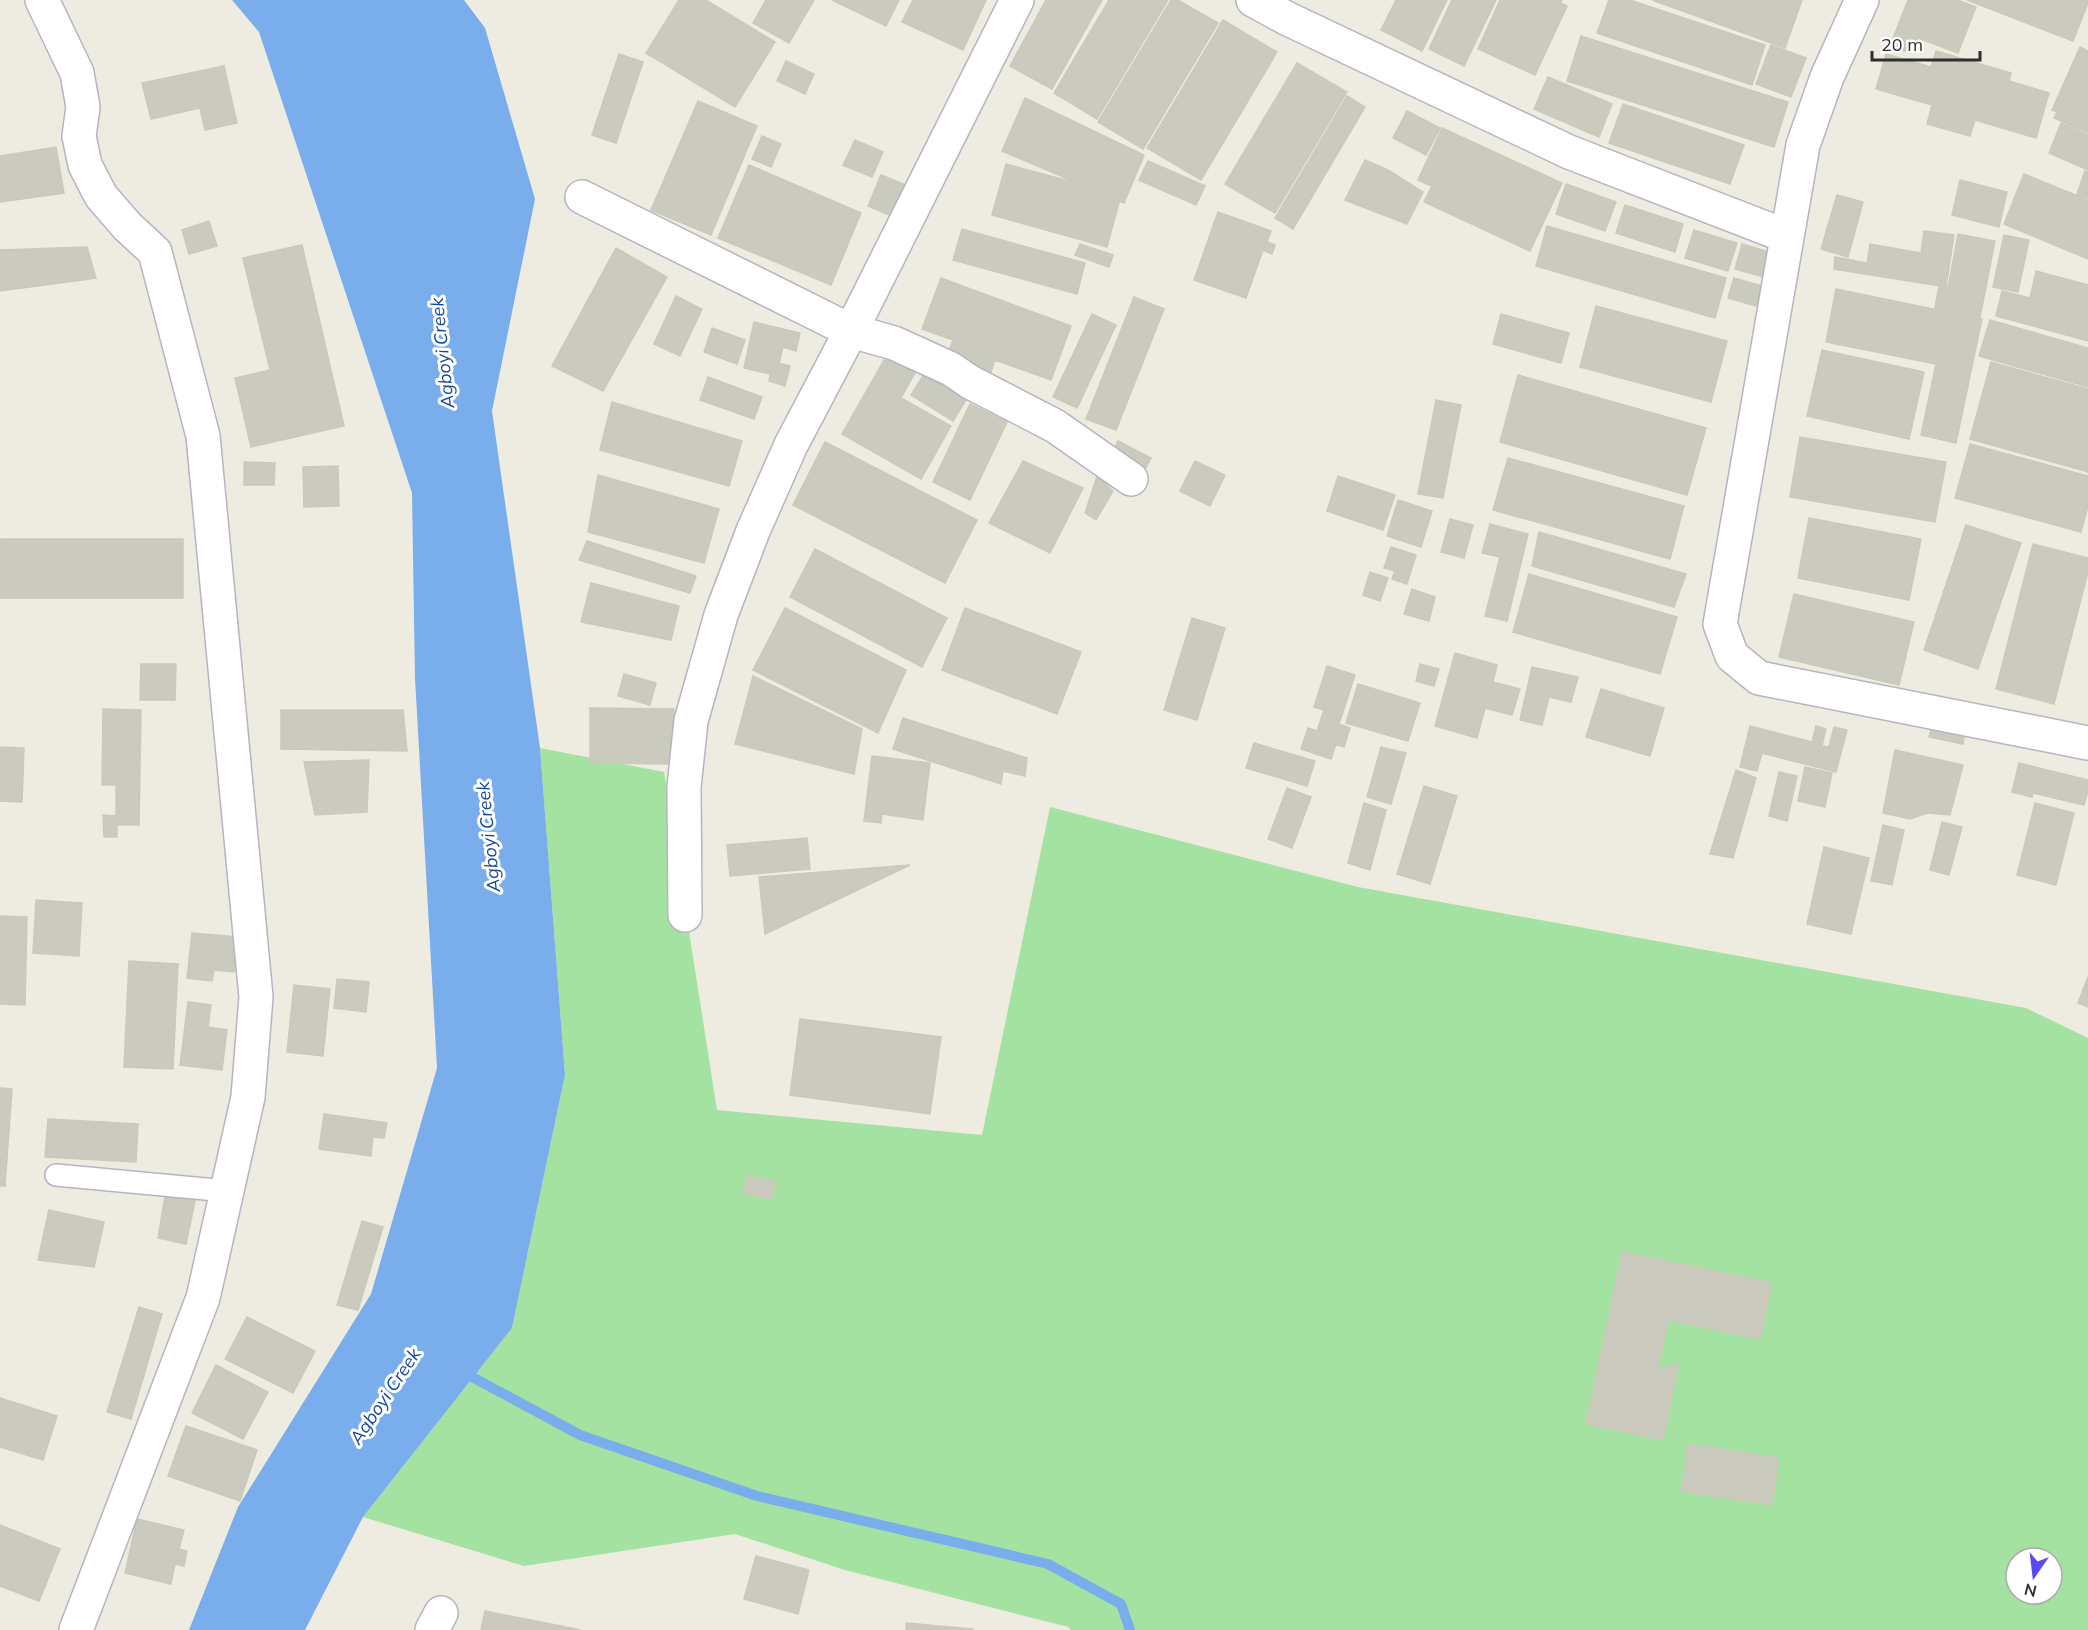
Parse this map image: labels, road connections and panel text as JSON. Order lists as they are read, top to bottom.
{
  "water": ["Agboyi Creek"],
  "scale_bar": "20 m",
  "north": "bottom"
}
